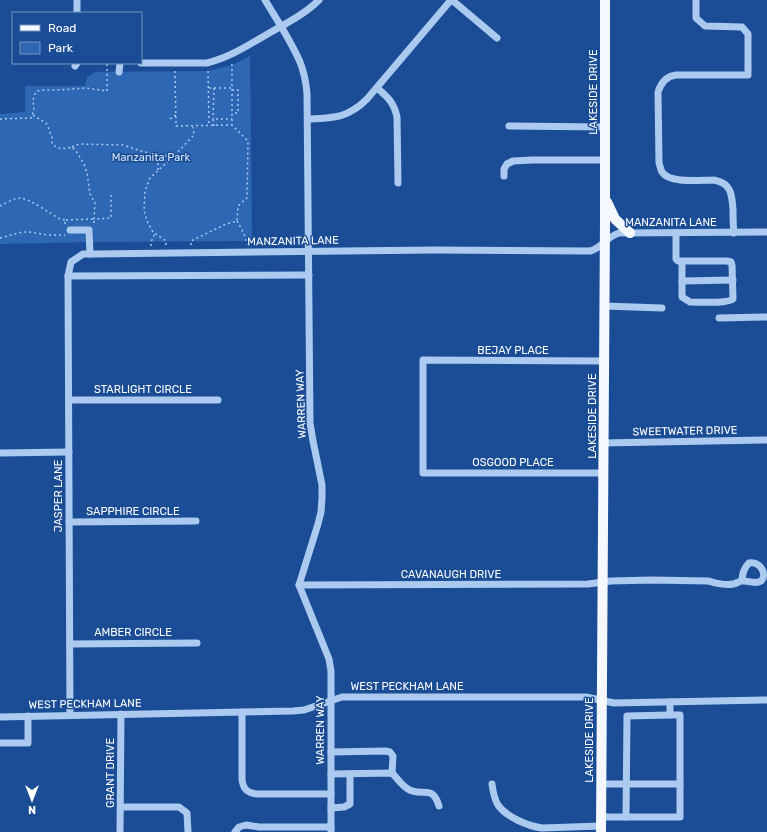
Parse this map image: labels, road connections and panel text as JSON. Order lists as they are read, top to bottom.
{
  "streets": {
    "main road": ["LAKESIDE DRIVE"],
    "street": [
      "MANZANITA LANE",
      "BEJAY PLACE",
      "STARLIGHT CIRCLE",
      "WARREN WAY",
      "SWEETWATER DRIVE",
      "OSGOOD PLACE",
      "JASPER LANE",
      "SAPPHIRE CIRCLE",
      "CAVANAUGH DRIVE",
      "AMBER CIRCLE",
      "WEST PECKHAM LANE",
      "GRANT DRIVE"
    ]
  },
  "crossings": [
    ["LAKESIDE DRIVE", "MANZANITA LANE"],
    ["LAKESIDE DRIVE", "BEJAY PLACE"],
    ["LAKESIDE DRIVE", "SWEETWATER DRIVE"],
    ["LAKESIDE DRIVE", "OSGOOD PLACE"],
    ["LAKESIDE DRIVE", "CAVANAUGH DRIVE"],
    ["LAKESIDE DRIVE", "WEST PECKHAM LANE"],
    ["MANZANITA LANE", "WARREN WAY"],
    ["MANZANITA LANE", "JASPER LANE"],
    ["BEJAY PLACE", "OSGOOD PLACE"],
    ["STARLIGHT CIRCLE", "JASPER LANE"],
    ["WARREN WAY", "CAVANAUGH DRIVE"],
    ["WARREN WAY", "WEST PECKHAM LANE"],
    ["JASPER LANE", "SAPPHIRE CIRCLE"],
    ["JASPER LANE", "AMBER CIRCLE"],
    ["JASPER LANE", "WEST PECKHAM LANE"],
    ["WEST PECKHAM LANE", "GRANT DRIVE"]
  ],
  "parks": ["Manzanita Park"],
  "legend": ["Road", "Park"],
  "north": "bottom"
}
